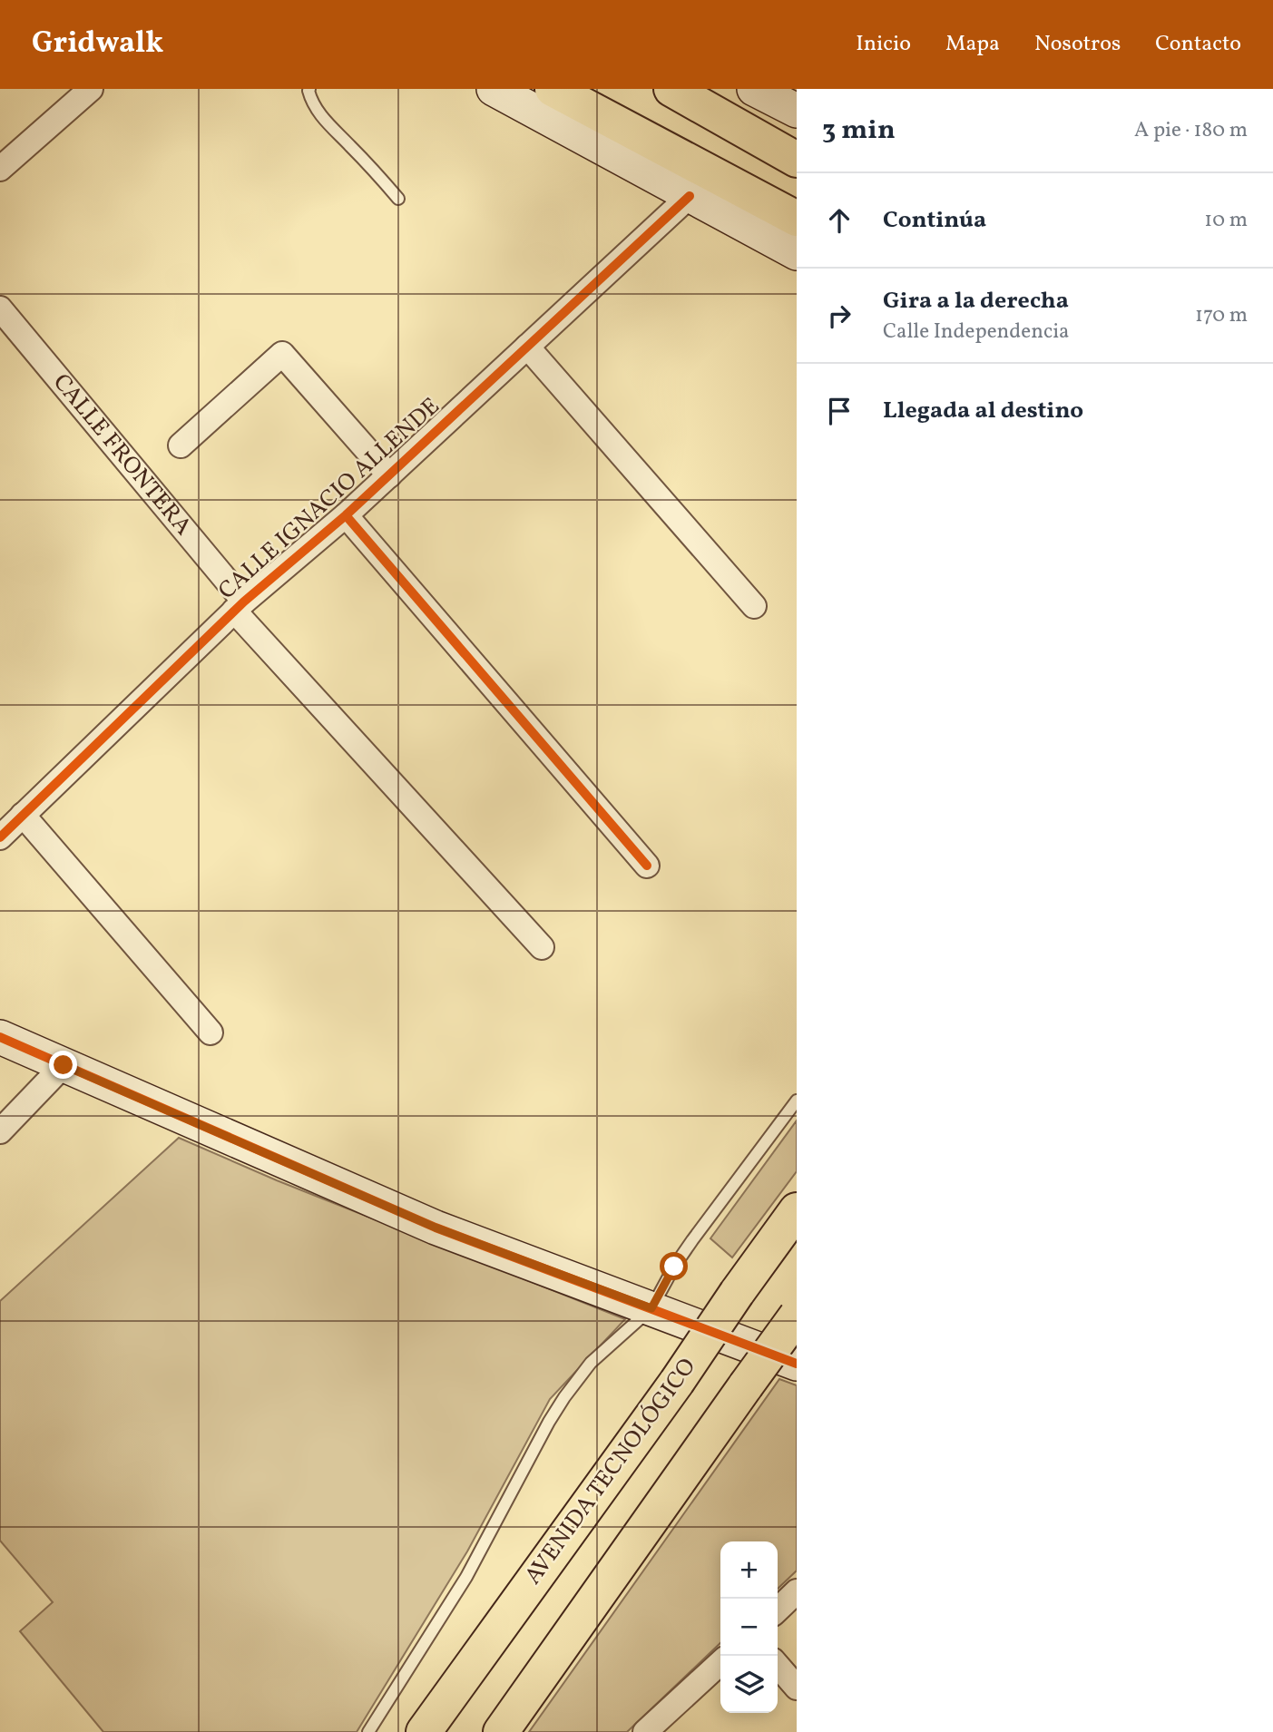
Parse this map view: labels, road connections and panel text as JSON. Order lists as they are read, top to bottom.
{
  "streets": {
    "main road": ["AVENIDA TECNOLÓGICO"],
    "street": ["CALLE FRONTERA", "CALLE IGNACIO ALLENDE"]
  },
  "crossings": [
    ["CALLE FRONTERA", "CALLE IGNACIO ALLENDE"]
  ],
  "page": {
    "header": "Gridwalk",
    "nav": [
      "Inicio",
      "Mapa",
      "Nosotros",
      "Contacto"
    ],
    "heading": ["3 min", "A pie · 180 m"],
    "list": [
      ["Continúa", "10 m"],
      ["Gira a la derecha", "Calle Independencia", "170 m"],
      "Llegada al destino"
    ],
    "map_buttons": ["+", "−"]
  }
}
